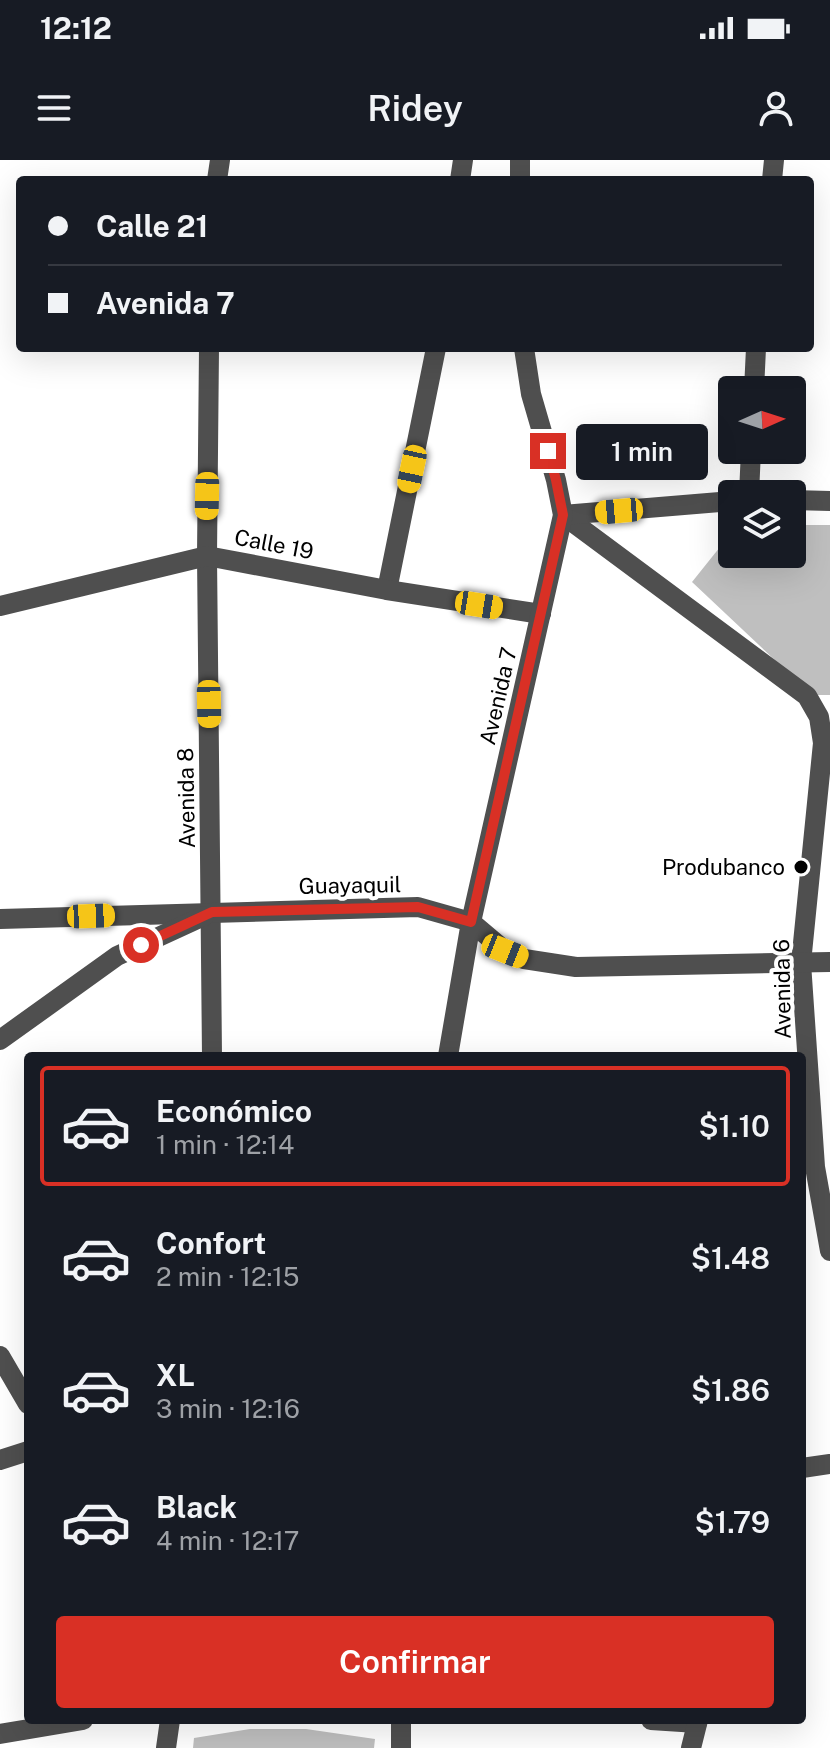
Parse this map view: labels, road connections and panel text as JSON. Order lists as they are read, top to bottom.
{
  "streets": {
    "street": [
      "Calle 19",
      "Avenida 7",
      "Avenida 8",
      "Guayaquil",
      "Avenida 6"
    ]
  },
  "crossings": [
    ["Calle 19", "Avenida 7"],
    ["Calle 19", "Avenida 8"],
    ["Avenida 7", "Guayaquil"],
    ["Avenida 7", "Avenida 6"],
    ["Avenida 8", "Guayaquil"],
    ["Guayaquil", "Avenida 6"]
  ],
  "places": ["Produbanco"],
  "north": "right",
  "page": {
    "status": "12:12",
    "header": "Ridey",
    "banner": ["Calle 21", "Avenida 7"],
    "bubble": "1 min",
    "list": [
      {
        "name": "Económico",
        "note": "1 min · 12:14",
        "value": "$1.10"
      },
      {
        "name": "Confort",
        "note": "2 min · 12:15",
        "value": "$1.48"
      },
      {
        "name": "XL",
        "note": "3 min · 12:16",
        "value": "$1.86"
      },
      {
        "name": "Black",
        "note": "4 min · 12:17",
        "value": "$1.79"
      }
    ],
    "buttons": "Confirmar"
  }
}
